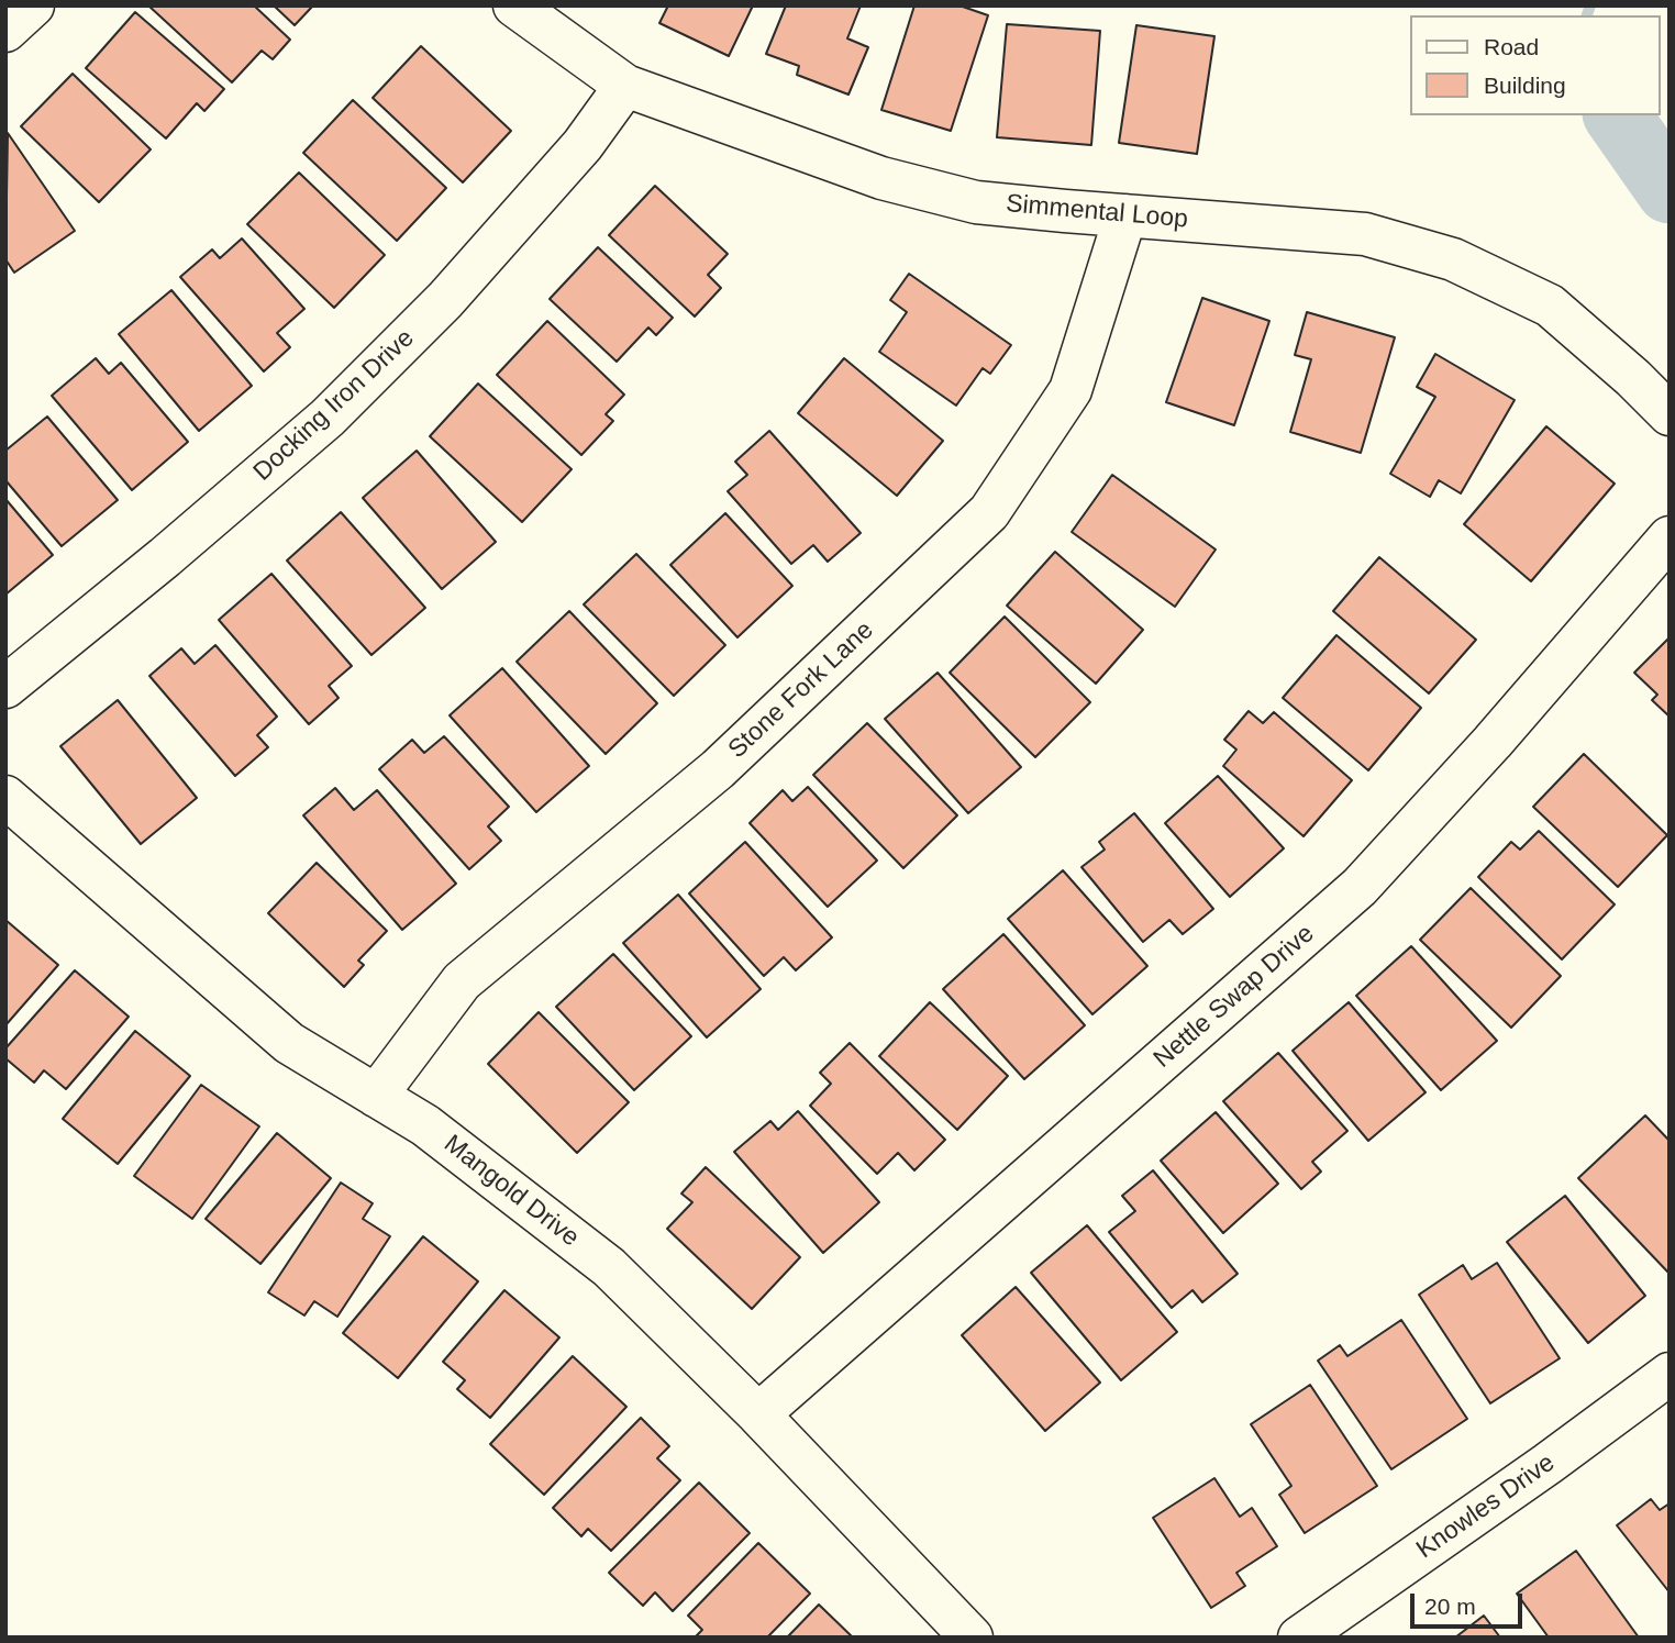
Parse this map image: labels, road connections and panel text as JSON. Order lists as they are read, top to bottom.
{
  "streets": {
    "street": [
      "Simmental Loop",
      "Docking Iron Drive",
      "Stone Fork Lane",
      "Nettle Swap Drive",
      "Mangold Drive",
      "Knowles Drive"
    ]
  },
  "crossings": [
    ["Simmental Loop", "Docking Iron Drive"],
    ["Simmental Loop", "Stone Fork Lane"],
    ["Stone Fork Lane", "Mangold Drive"],
    ["Nettle Swap Drive", "Mangold Drive"]
  ],
  "legend": ["Road", "Building"],
  "scale_bar": "20 m"
}
